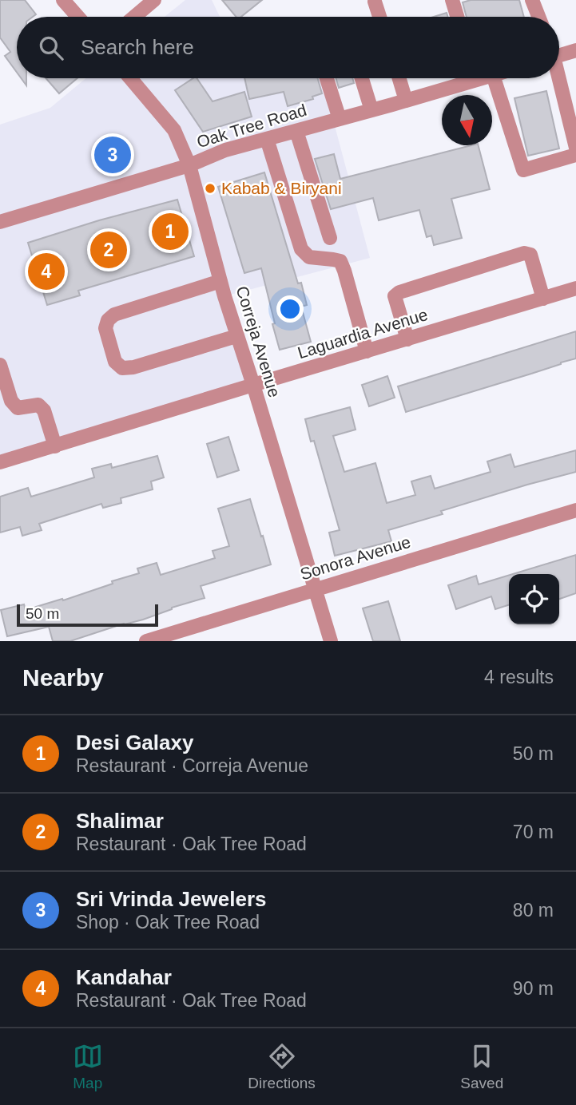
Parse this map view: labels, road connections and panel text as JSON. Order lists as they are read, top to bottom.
{
  "streets": {
    "street": [
      "Oak Tree Road",
      "Laguardia Avenue",
      "Correja Avenue",
      "Sonora Avenue"
    ]
  },
  "crossings": [
    ["Oak Tree Road", "Correja Avenue"],
    ["Laguardia Avenue", "Correja Avenue"],
    ["Correja Avenue", "Sonora Avenue"]
  ],
  "places": ["Kabab & Biryani"],
  "scale_bar": "50 m",
  "north": "bottom",
  "page": {
    "search": "Search here",
    "pins": [
      "3",
      "1",
      "2",
      "4"
    ],
    "scale": "50 m",
    "heading": ["Nearby", "4 results"],
    "list": [
      {
        "mark": "1",
        "name": "Desi Galaxy",
        "note": "Restaurant · Correja Avenue",
        "value": "50 m"
      },
      {
        "mark": "2",
        "name": "Shalimar",
        "note": "Restaurant · Oak Tree Road",
        "value": "70 m"
      },
      {
        "mark": "3",
        "name": "Sri Vrinda Jewelers",
        "note": "Shop · Oak Tree Road",
        "value": "80 m"
      },
      {
        "mark": "4",
        "name": "Kandahar",
        "note": "Restaurant · Oak Tree Road",
        "value": "90 m"
      }
    ],
    "nav": ["Map", "Directions", "Saved"]
  }
}
